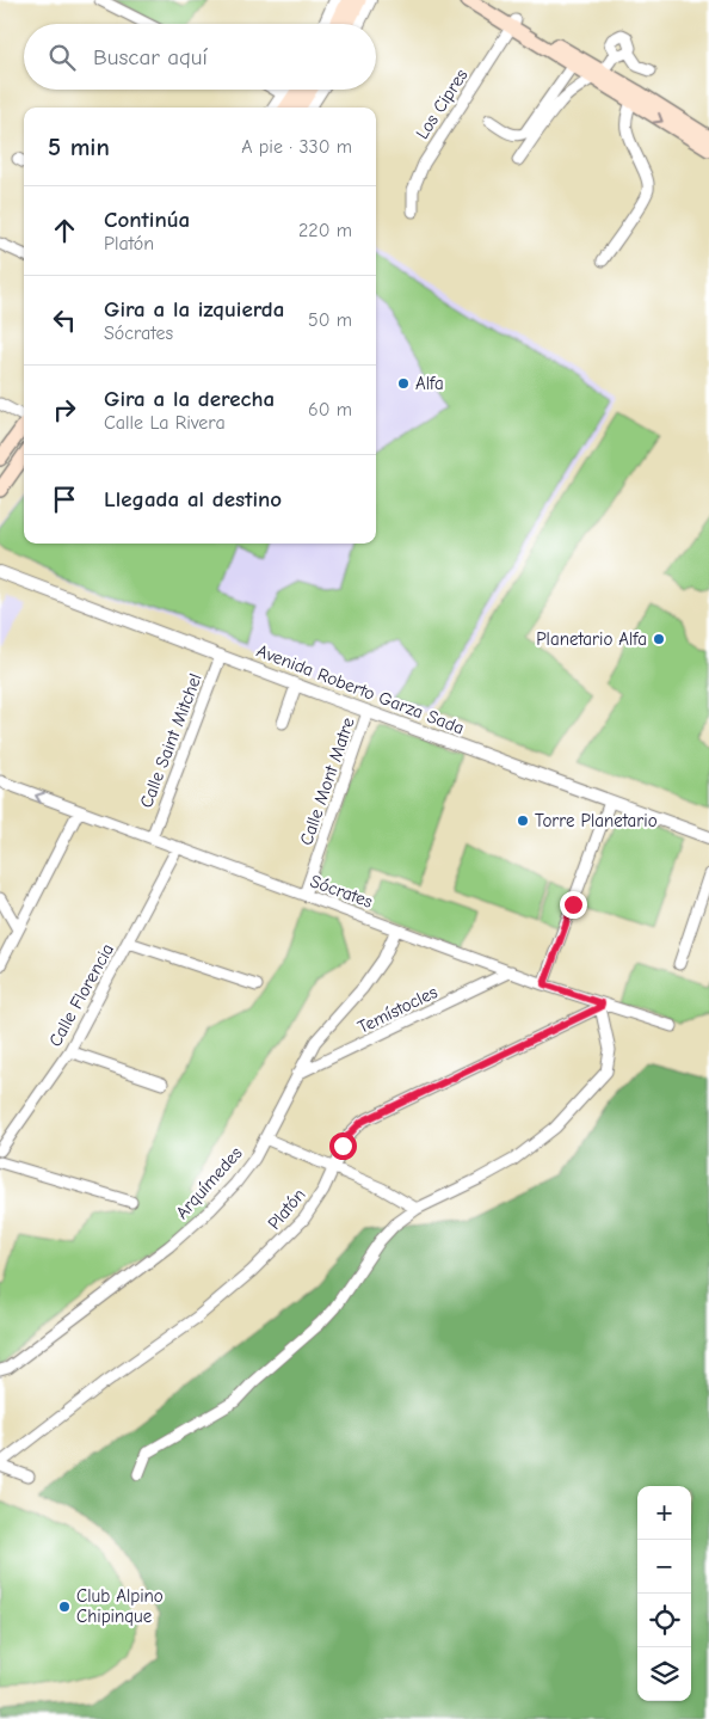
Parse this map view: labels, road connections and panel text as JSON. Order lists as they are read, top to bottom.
{
  "streets": {
    "street": [
      "Los Cipres",
      "Avenida Roberto Garza Sada",
      "Calle Saint Mitchel",
      "Calle Mont Matre",
      "Sócrates",
      "Calle Florencia",
      "Temístocles",
      "Arquímedes",
      "Platón"
    ]
  },
  "crossings": [
    ["Avenida Roberto Garza Sada", "Calle Saint Mitchel"],
    ["Avenida Roberto Garza Sada", "Calle Mont Matre"],
    ["Calle Saint Mitchel", "Sócrates"],
    ["Calle Mont Matre", "Sócrates"],
    ["Sócrates", "Calle Florencia"],
    ["Sócrates", "Temístocles"],
    ["Sócrates", "Arquímedes"],
    ["Sócrates", "Platón"],
    ["Temístocles", "Arquímedes"]
  ],
  "places": [
    "Alfa",
    "Planetario Alfa",
    "Torre Planetario",
    "Club Alpino Chipinque"
  ],
  "page": {
    "search": "Buscar aquí",
    "heading": ["5 min", "A pie · 330 m"],
    "list": [
      ["Continúa", "Platón", "220 m"],
      ["Gira a la izquierda", "Sócrates", "50 m"],
      ["Gira a la derecha", "Calle La Rivera", "60 m"],
      "Llegada al destino"
    ],
    "map_buttons": ["+", "−"]
  }
}
